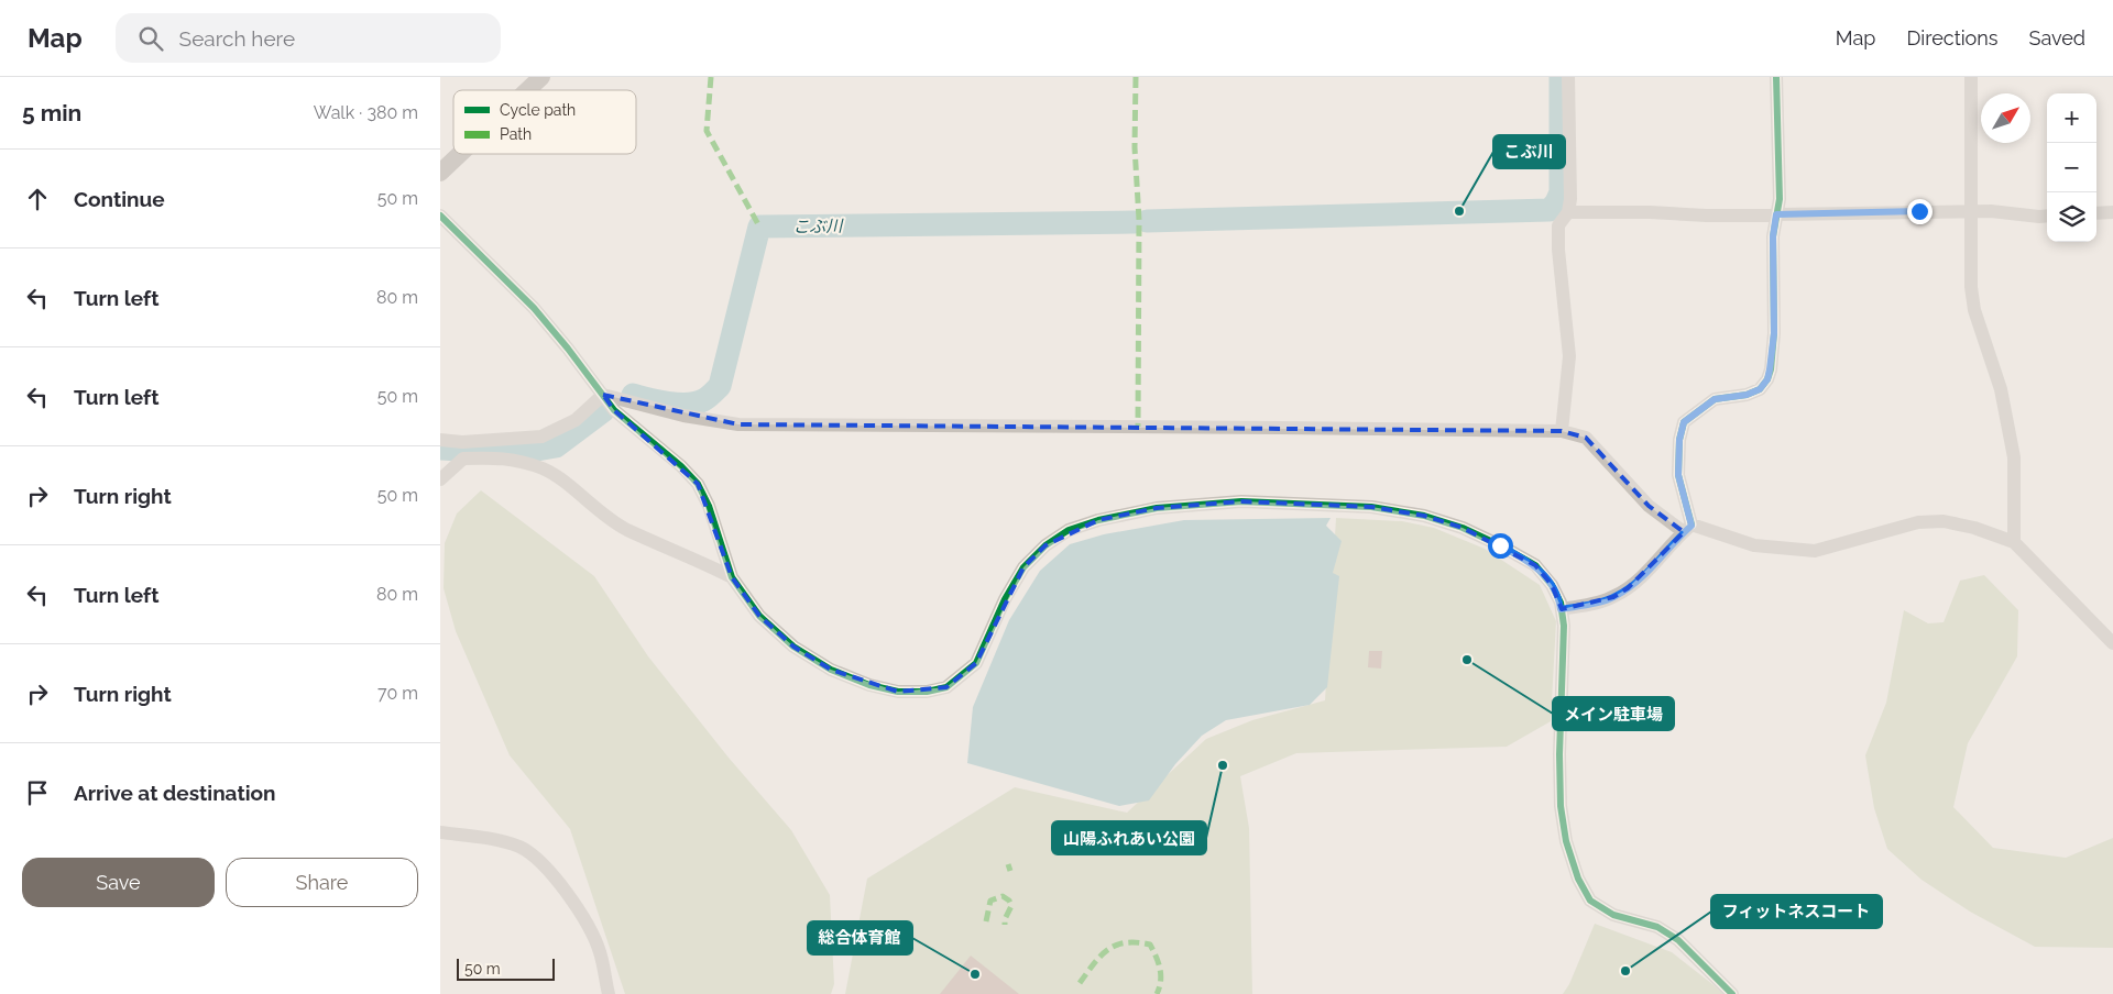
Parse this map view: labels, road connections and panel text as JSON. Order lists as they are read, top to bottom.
{
  "water": ["こぶ川"],
  "places": [
    "こぶ川",
    "メイン駐車場",
    "山陽ふれあい公園",
    "フィットネスコート",
    "総合体育館"
  ],
  "legend": ["Cycle path", "Path"],
  "scale_bar": "50 m",
  "north": "top right",
  "page": {
    "header": "Map",
    "search": "Search here",
    "nav": ["Map", "Directions", "Saved"],
    "heading": ["5 min", "Walk · 380 m"],
    "map_buttons": ["+", "−"],
    "list": [
      ["Continue", "50 m"],
      ["Turn left", "80 m"],
      ["Turn left", "50 m"],
      ["Turn right", "50 m"],
      ["Turn left", "80 m"],
      ["Turn right", "70 m"],
      "Arrive at destination"
    ],
    "buttons": ["Save", "Share"],
    "scale": "50 m"
  }
}
